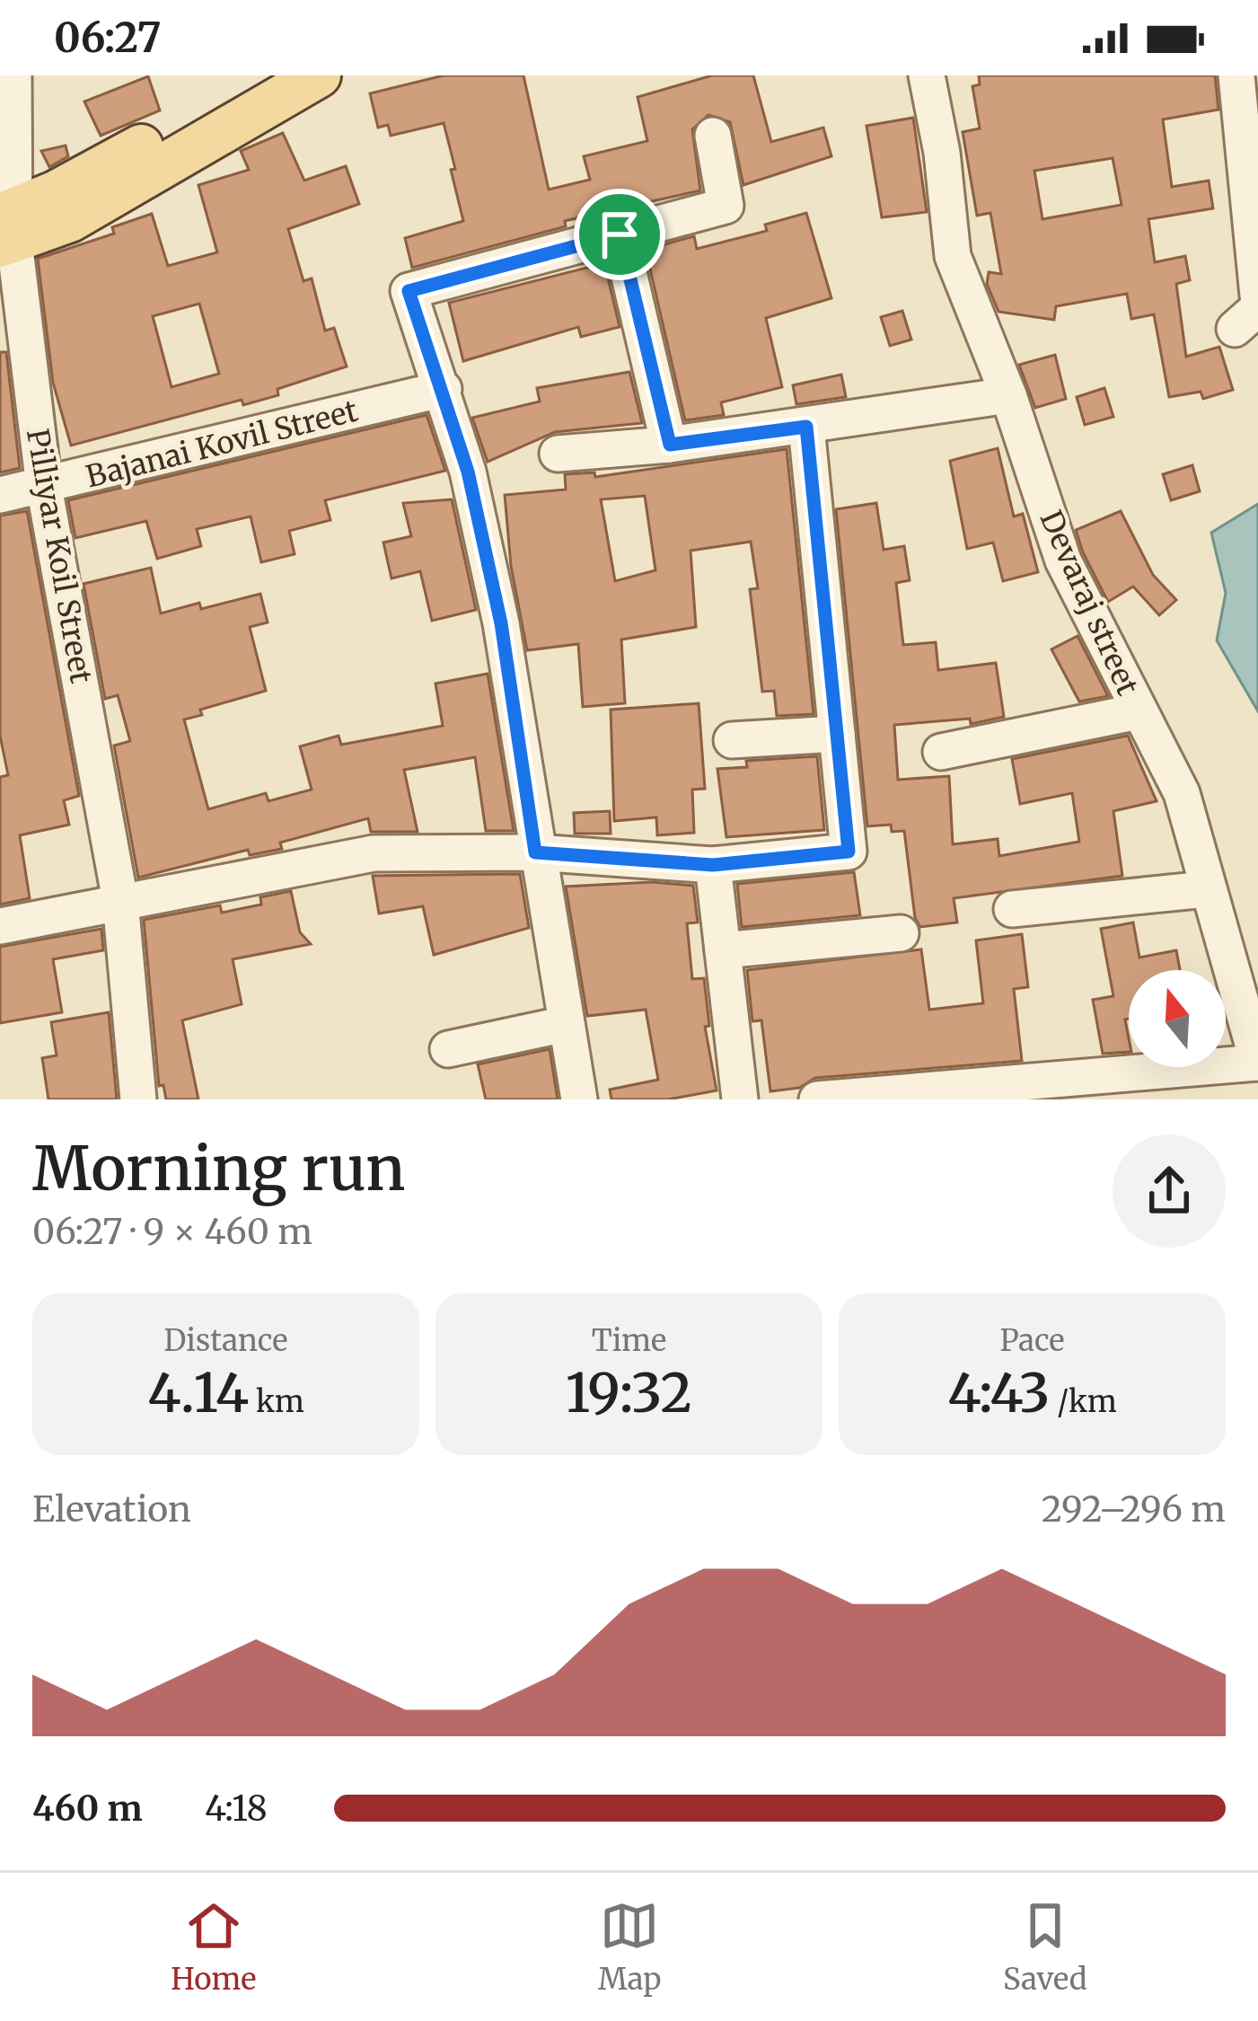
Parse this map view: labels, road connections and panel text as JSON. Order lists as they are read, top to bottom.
{
  "streets": {
    "street": ["Bajanai Kovil Street", "Pilliyar Koil Street", "Devaraj street"]
  },
  "crossings": [
    ["Bajanai Kovil Street", "Pilliyar Koil Street"]
  ],
  "north": "top",
  "page": {
    "status": "06:27",
    "heading": ["Morning run", "06:27 · 9 × 460 m"],
    "stats": [
      ["Distance", "4.14 km"],
      ["Time", "19:32"],
      ["Pace", "4:43 /km"]
    ],
    "chart": ["Elevation", "292–296 m"],
    "list": [
      {
        "name": "460 m",
        "note": "4:18"
      }
    ],
    "tabs": ["Home", "Map", "Saved"]
  }
}
